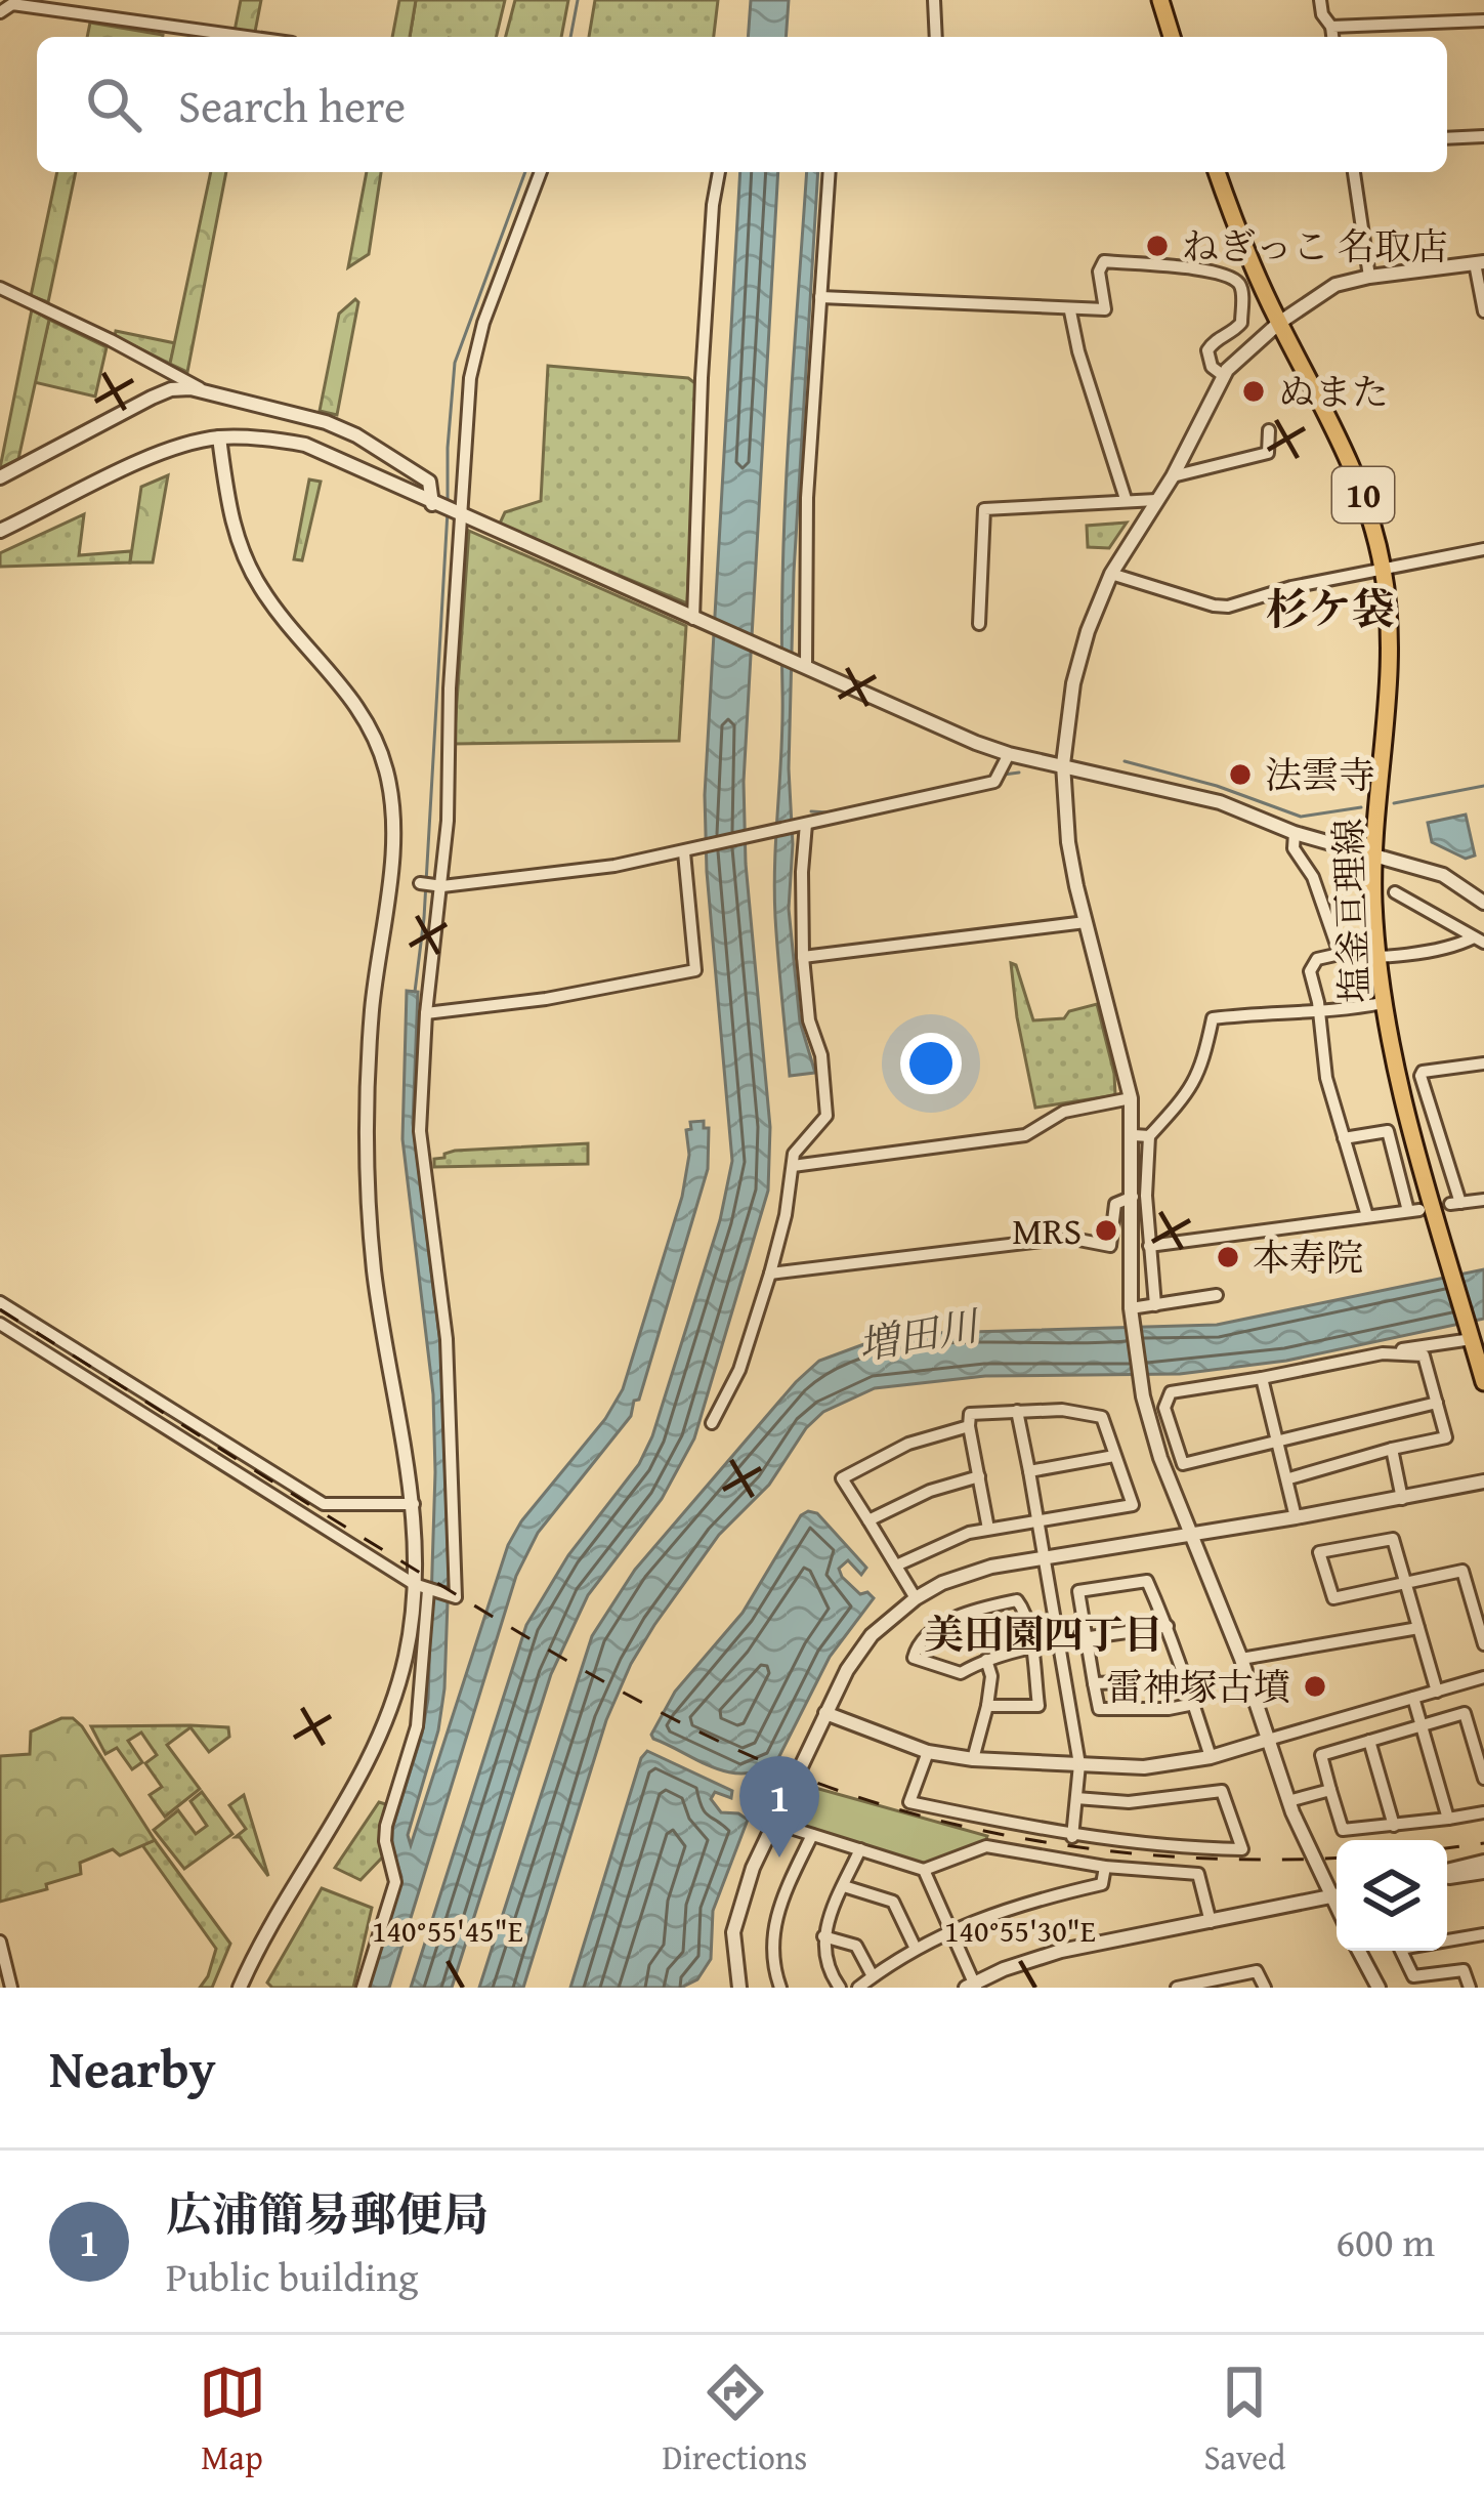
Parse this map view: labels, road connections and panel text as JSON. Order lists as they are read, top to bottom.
{
  "streets": {
    "main road": ["10", "塩釜亘理線"]
  },
  "districts": ["杉ケ袋", "美田園四丁目"],
  "water": ["増田川"],
  "places": [
    "ねぎっこ 名取店",
    "ぬまた",
    "法雲寺",
    "MRS",
    "本寿院",
    "雷神塚古墳"
  ],
  "page": {
    "search": "Search here",
    "pins": "1",
    "heading": "Nearby",
    "list": [
      {
        "mark": "1",
        "name": "広浦簡易郵便局",
        "note": "Public building",
        "value": "600 m"
      }
    ],
    "nav": ["Map", "Directions", "Saved"]
  },
  "coordinates": ["140°55'45\"E", "140°55'30\"E"]
}
